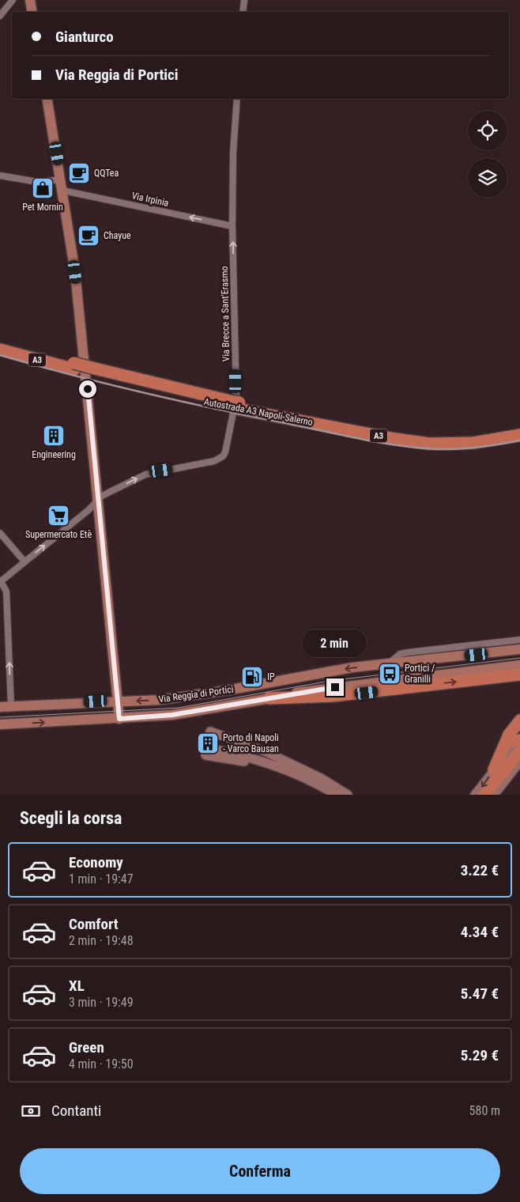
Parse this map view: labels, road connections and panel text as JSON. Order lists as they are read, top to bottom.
{
  "streets": {
    "highway": ["A3", "Autostrada A3 Napoli-Salerno"],
    "main road": ["Via Reggia di Portici"],
    "street": ["Via Irpinia", "Via Brecce a Sant'Erasmo"]
  },
  "crossings": [
    ["Via Irpinia", "Via Brecce a Sant'Erasmo"]
  ],
  "one_way": ["Via Irpinia", "Via Brecce a Sant'Erasmo"],
  "places": {
    "cafe": ["QQTea", "Chayue"],
    "shop": ["Pet Mornin"],
    "building": ["Engineering", "Porto di Napoli - Varco Bausan"],
    "supermarket": ["Supermercato Etè"],
    "bus stop": ["Portici / Granilli"],
    "fuel station": ["IP"]
  },
  "page": {
    "banner": ["Gianturco", "Via Reggia di Portici"],
    "bubble": "2 min",
    "heading": "Scegli la corsa",
    "list": [
      {
        "name": "Economy",
        "note": "1 min · 19:47",
        "value": "3.22 €"
      },
      {
        "name": "Comfort",
        "note": "2 min · 19:48",
        "value": "4.34 €"
      },
      {
        "name": "XL",
        "note": "3 min · 19:49",
        "value": "5.47 €"
      },
      {
        "name": "Green",
        "note": "4 min · 19:50",
        "value": "5.29 €"
      }
    ],
    "pay": ["Contanti", "580 m"],
    "buttons": "Conferma"
  }
}
